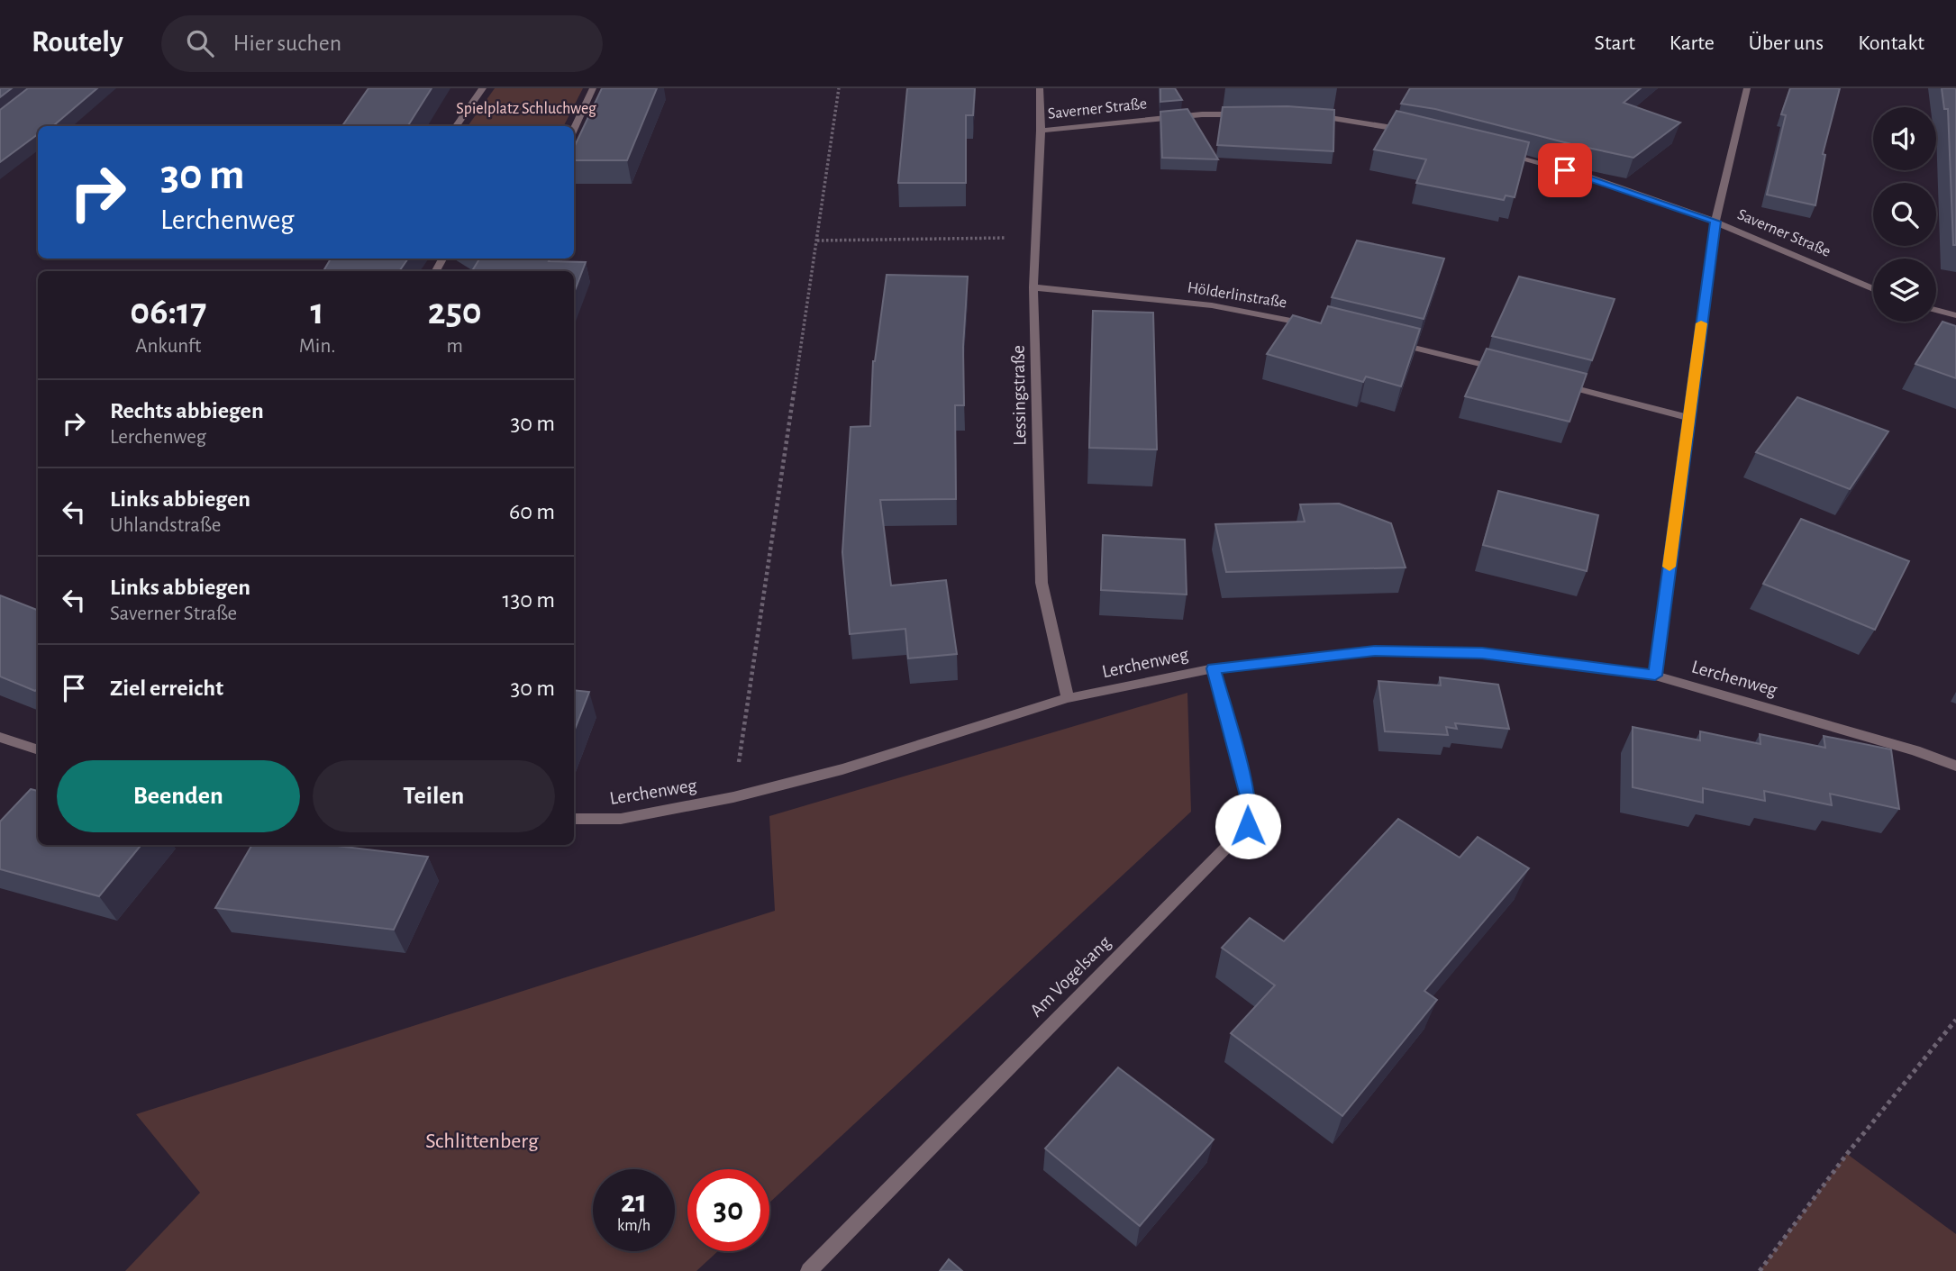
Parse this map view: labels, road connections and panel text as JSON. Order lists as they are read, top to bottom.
{
  "streets": {
    "street": [
      "Saverner Straße",
      "Hölderlinstraße",
      "Lessingstraße",
      "Lerchenweg",
      "Am Vogelsang"
    ]
  },
  "crossings": [
    ["Saverner Straße", "Lessingstraße"],
    ["Hölderlinstraße", "Lessingstraße"],
    ["Lessingstraße", "Lerchenweg"],
    ["Lerchenweg", "Am Vogelsang"]
  ],
  "parks": ["Spielplatz Schluchweg", "Schlittenberg"],
  "page": {
    "header": "Routely",
    "search": "Hier suchen",
    "nav": [
      "Start",
      "Karte",
      "Über uns",
      "Kontakt"
    ],
    "turn": ["30 m", "Lerchenweg"],
    "eta": [
      "06:17",
      "Ankunft",
      "1",
      "Min.",
      "250",
      "m"
    ],
    "list": [
      {
        "name": "Rechts abbiegen",
        "note": "Lerchenweg",
        "value": "30 m"
      },
      {
        "name": "Links abbiegen",
        "note": "Uhlandstraße",
        "value": "60 m"
      },
      {
        "name": "Links abbiegen",
        "note": "Saverner Straße",
        "value": "130 m"
      },
      {
        "name": "Ziel erreicht",
        "value": "30 m"
      }
    ],
    "buttons": ["Beenden", "Teilen"],
    "speed": "21 km/h",
    "limit": "30"
  }
}
